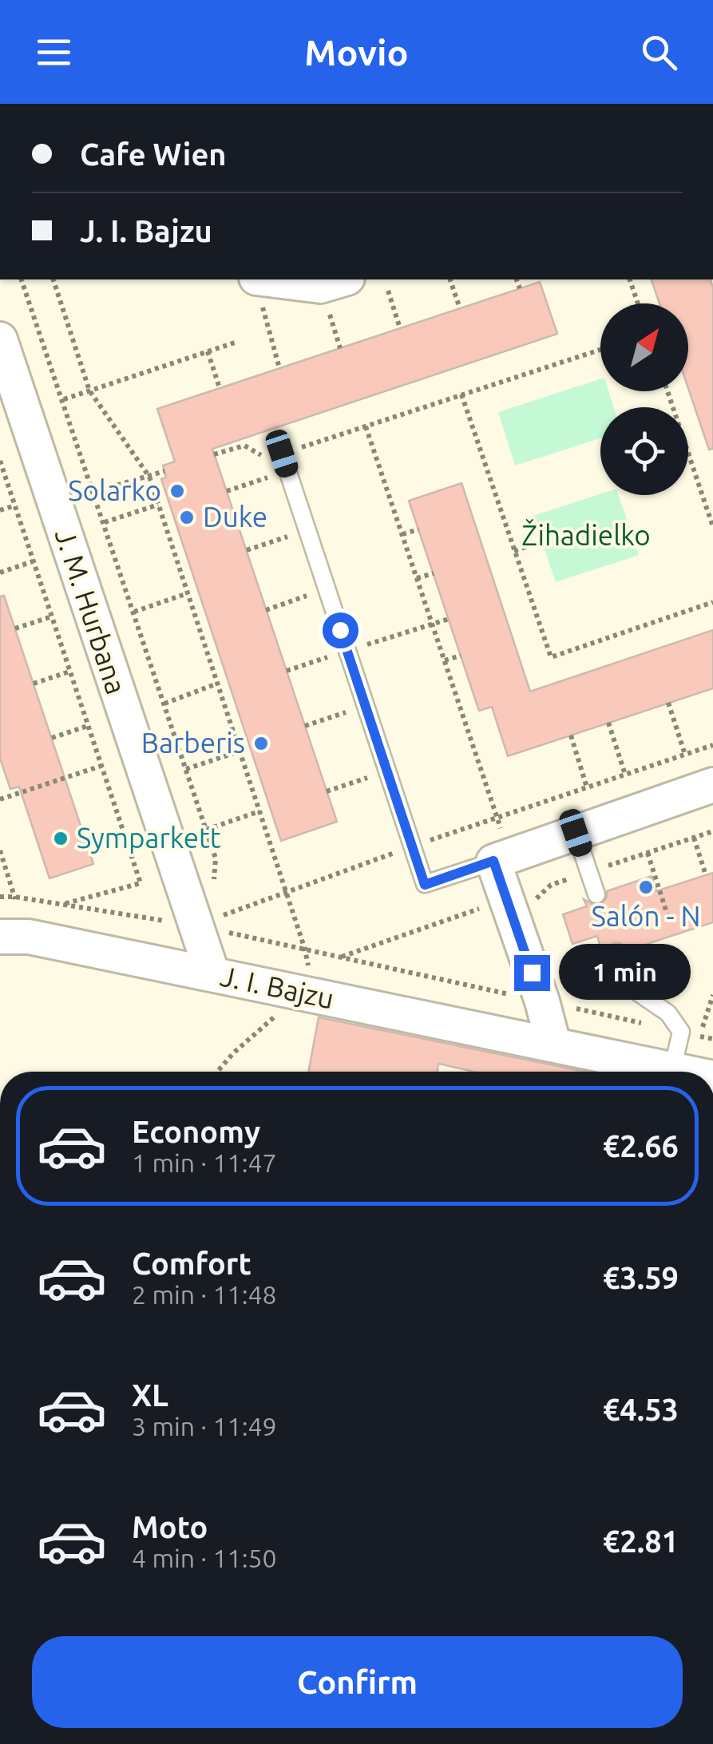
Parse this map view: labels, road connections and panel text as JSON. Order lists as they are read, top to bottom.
{
  "streets": {
    "street": ["J. M. Hurbana", "J. I. Bajzu"]
  },
  "crossings": [
    ["J. M. Hurbana", "J. I. Bajzu"]
  ],
  "parks": ["Žihadielko"],
  "places": [
    "Solarko",
    "Duke",
    "Barberis",
    "Symparkett",
    "Salón - N"
  ],
  "north": "top right",
  "page": {
    "header": "Movio",
    "banner": ["Cafe Wien", "J. I. Bajzu"],
    "bubble": "1 min",
    "list": [
      {
        "name": "Economy",
        "note": "1 min · 11:47",
        "value": "€2.66"
      },
      {
        "name": "Comfort",
        "note": "2 min · 11:48",
        "value": "€3.59"
      },
      {
        "name": "XL",
        "note": "3 min · 11:49",
        "value": "€4.53"
      },
      {
        "name": "Moto",
        "note": "4 min · 11:50",
        "value": "€2.81"
      }
    ],
    "buttons": "Confirm"
  }
}
